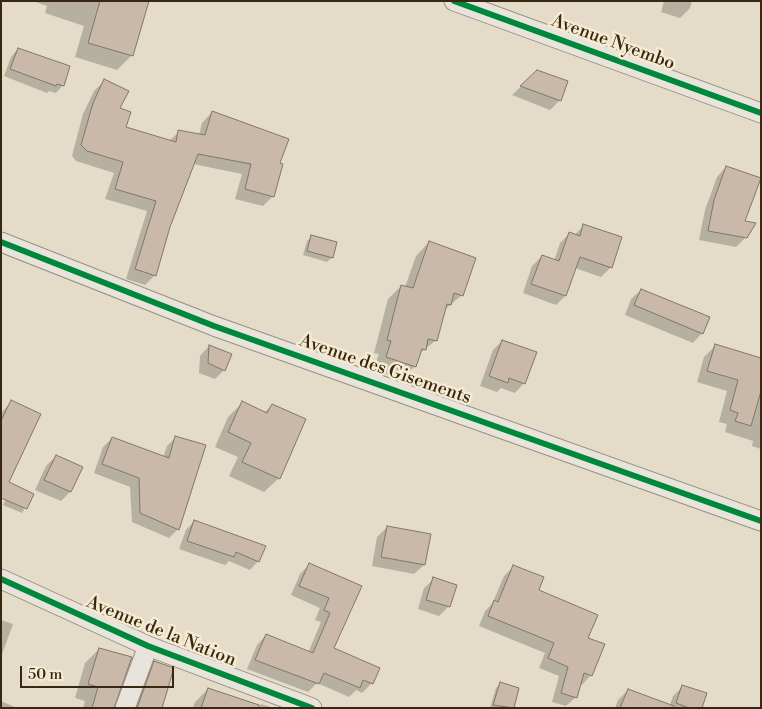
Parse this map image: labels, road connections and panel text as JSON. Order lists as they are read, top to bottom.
{
  "streets": {
    "street": ["Avenue Nyembo", "Avenue des Gisements", "Avenue de la Nation"]
  },
  "scale_bar": "50 m"
}
